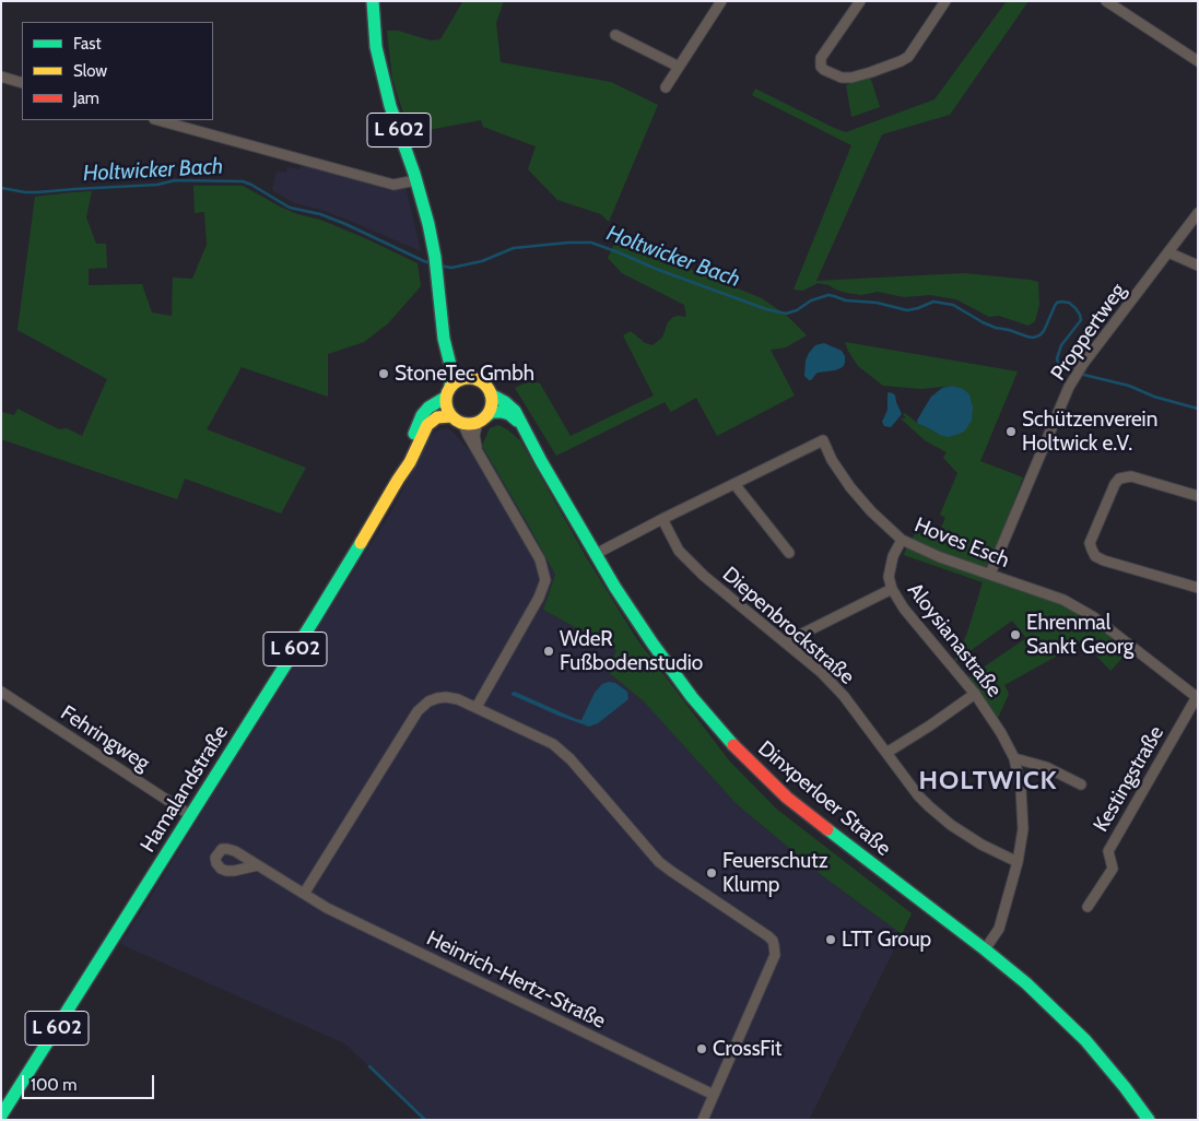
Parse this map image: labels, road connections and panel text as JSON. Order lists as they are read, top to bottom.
{
  "streets": {
    "main road": ["L 602", "Hamalandstraße", "Dinxperloer Straße"],
    "street": [
      "Proppertweg",
      "Hoves Esch",
      "Diepenbrockstraße",
      "Aloysianastraße",
      "Fehringweg",
      "Kestingstraße",
      "Heinrich-Hertz-Straße"
    ]
  },
  "crossings": [
    ["L 602", "Hamalandstraße"],
    ["L 602", "Dinxperloer Straße"],
    ["Proppertweg", "Hoves Esch"],
    ["Hoves Esch", "Diepenbrockstraße"],
    ["Hoves Esch", "Aloysianastraße"],
    ["Hoves Esch", "Kestingstraße"],
    ["Hoves Esch", "Dinxperloer Straße"],
    ["Diepenbrockstraße", "Aloysianastraße"],
    ["Aloysianastraße", "Dinxperloer Straße"],
    ["Fehringweg", "Hamalandstraße"],
    ["Hamalandstraße", "Dinxperloer Straße"]
  ],
  "districts": ["HOLTWICK"],
  "water": ["Holtwicker Bach"],
  "places": [
    "StoneTec Gmbh",
    "Schützenverein Holtwick e.V.",
    "Ehrenmal Sankt Georg",
    "WdeR Fußbodenstudio",
    "Feuerschutz Klump",
    "LTT Group",
    "CrossFit"
  ],
  "legend": ["Fast", "Slow", "Jam"],
  "scale_bar": "100 m"
}
